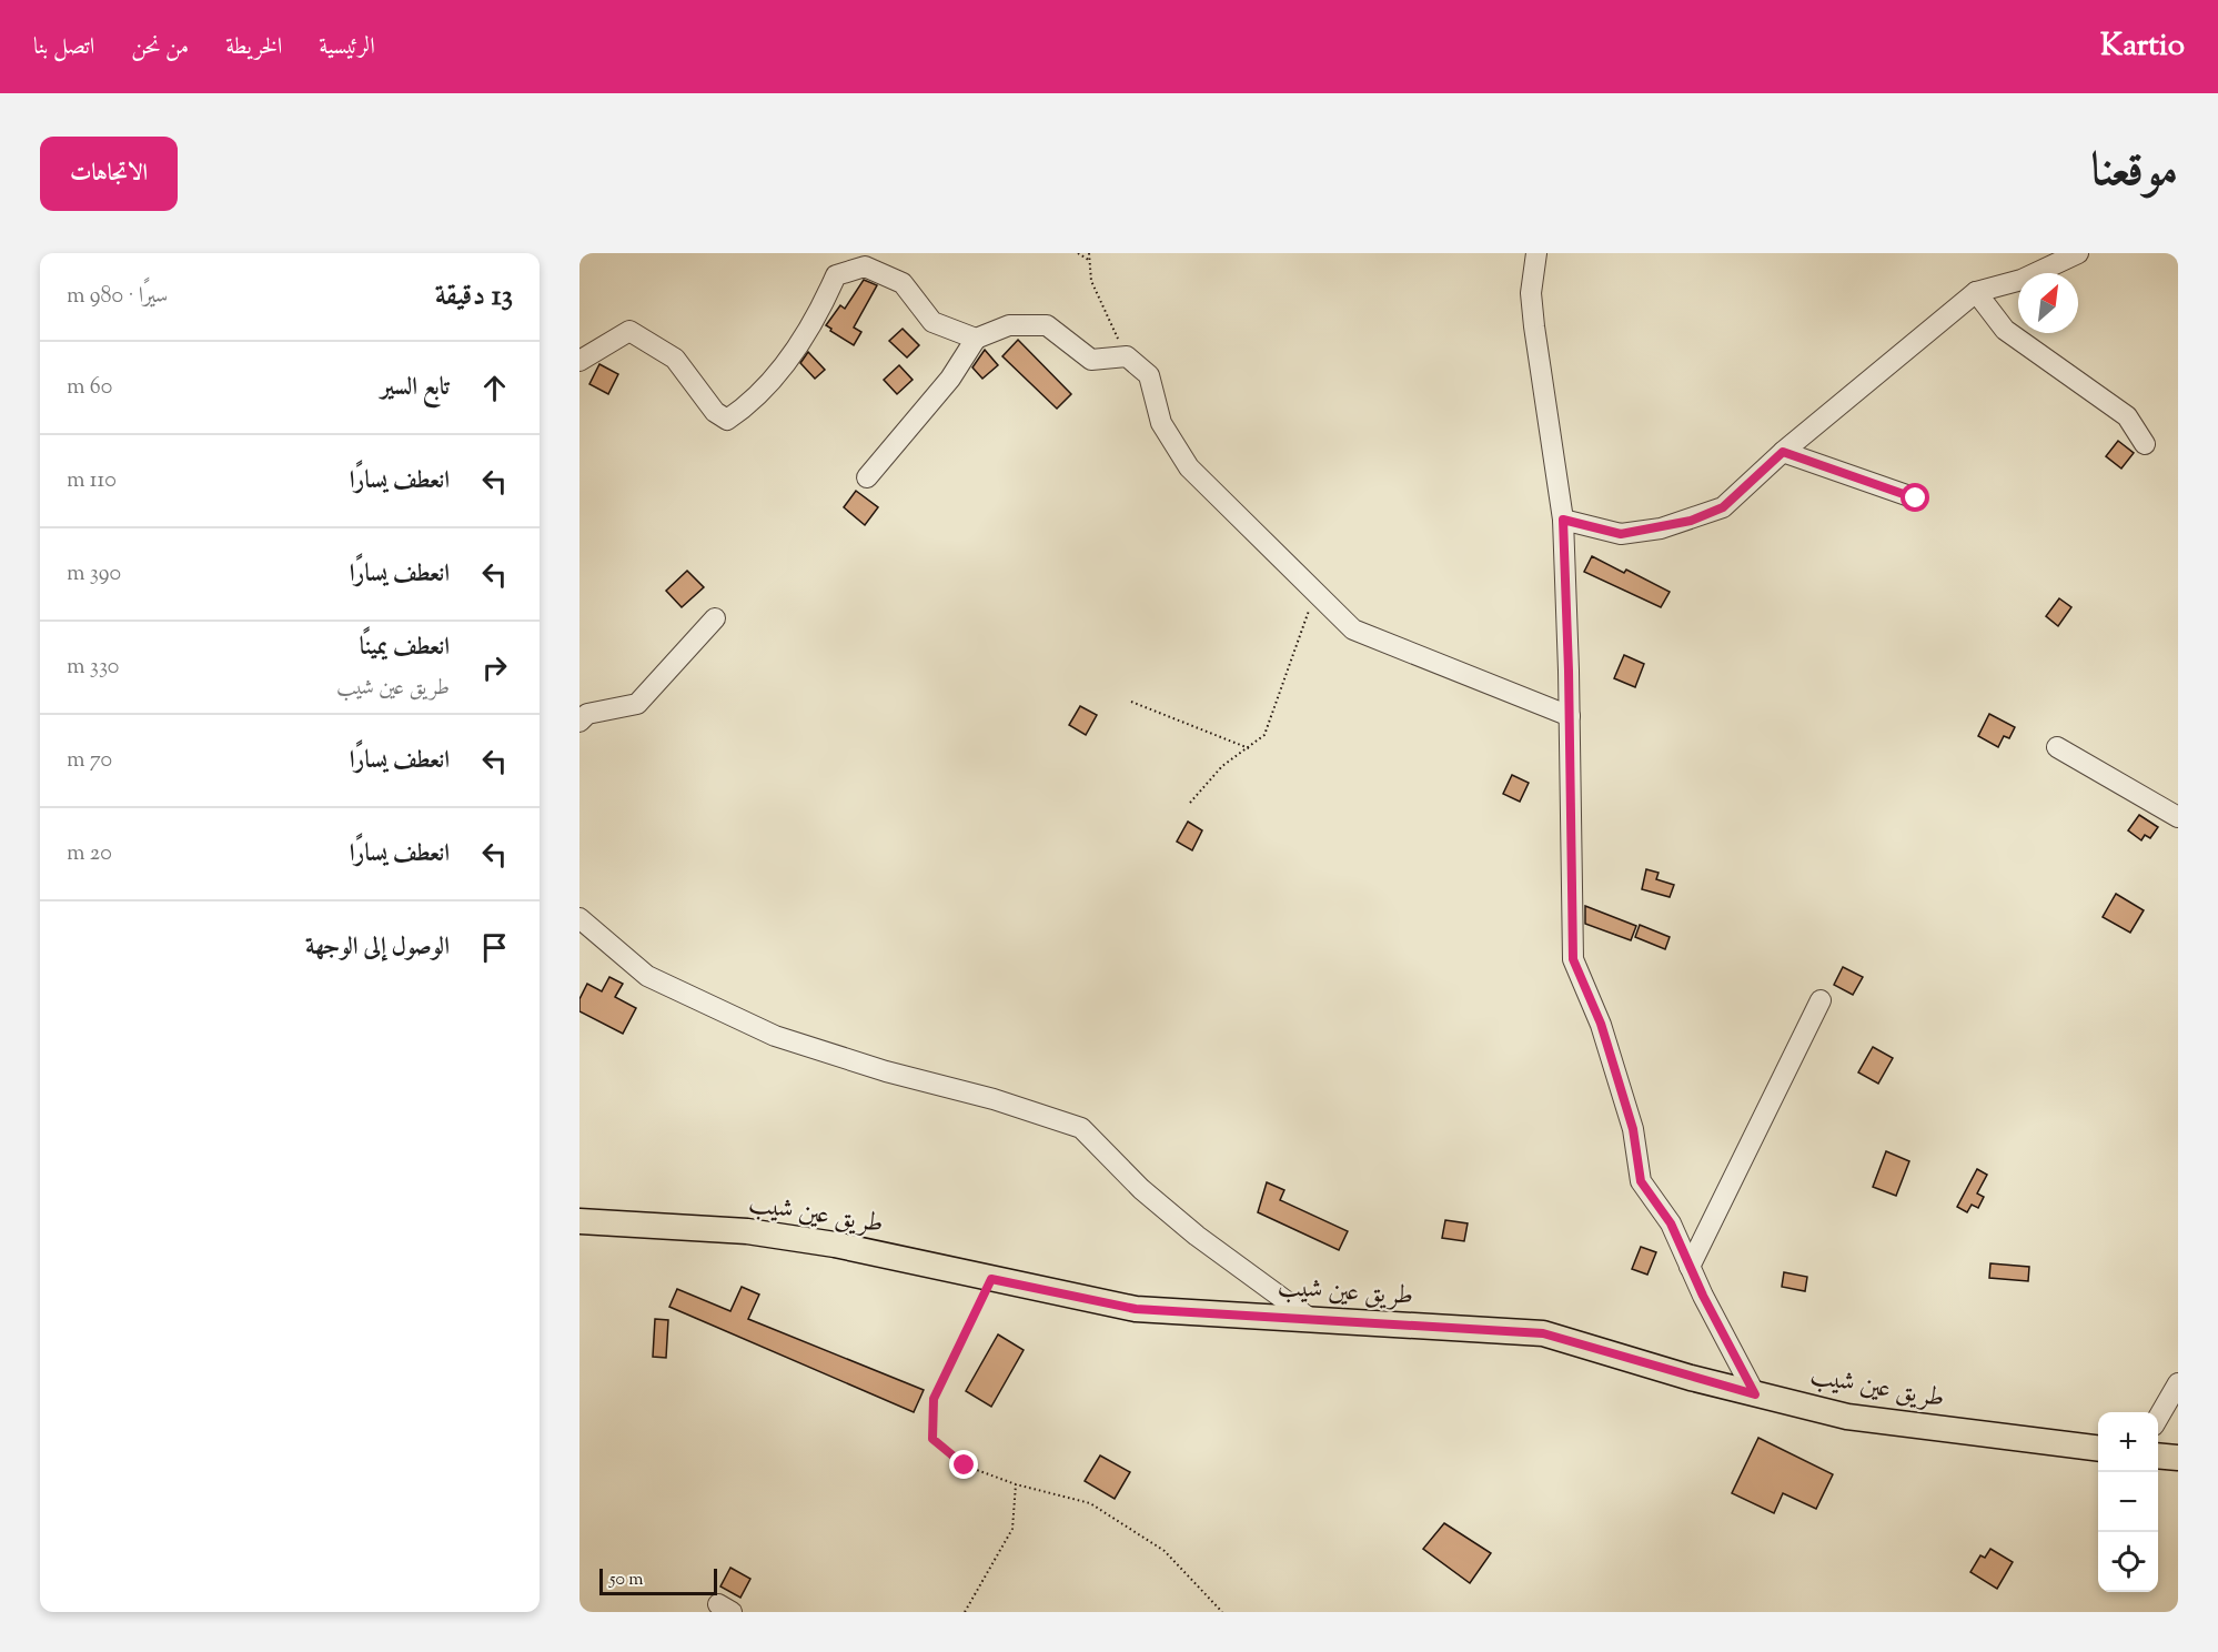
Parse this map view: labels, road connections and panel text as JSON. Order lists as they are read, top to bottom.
{
  "streets": {
    "main road": ["طريق عين شيب"]
  },
  "scale_bar": "50 m",
  "north": "top right",
  "page": {
    "header": "Kartio",
    "nav": [
      "الرئيسية",
      "الخريطة",
      "من نحن",
      "اتصل بنا"
    ],
    "title": "موقعنا",
    "buttons": "الاتجاهات",
    "heading": ["13 دقيقة", "سيرًا · 980 m"],
    "list": [
      ["تابع السير", "60 m"],
      ["انعطف يسارًا", "110 m"],
      ["انعطف يسارًا", "390 m"],
      ["انعطف يمينًا", "طريق عين شيب", "330 m"],
      ["انعطف يسارًا", "70 m"],
      ["انعطف يسارًا", "20 m"],
      "الوصول إلى الوجهة"
    ],
    "map_buttons": ["+", "−"],
    "scale": "50 m"
  }
}
